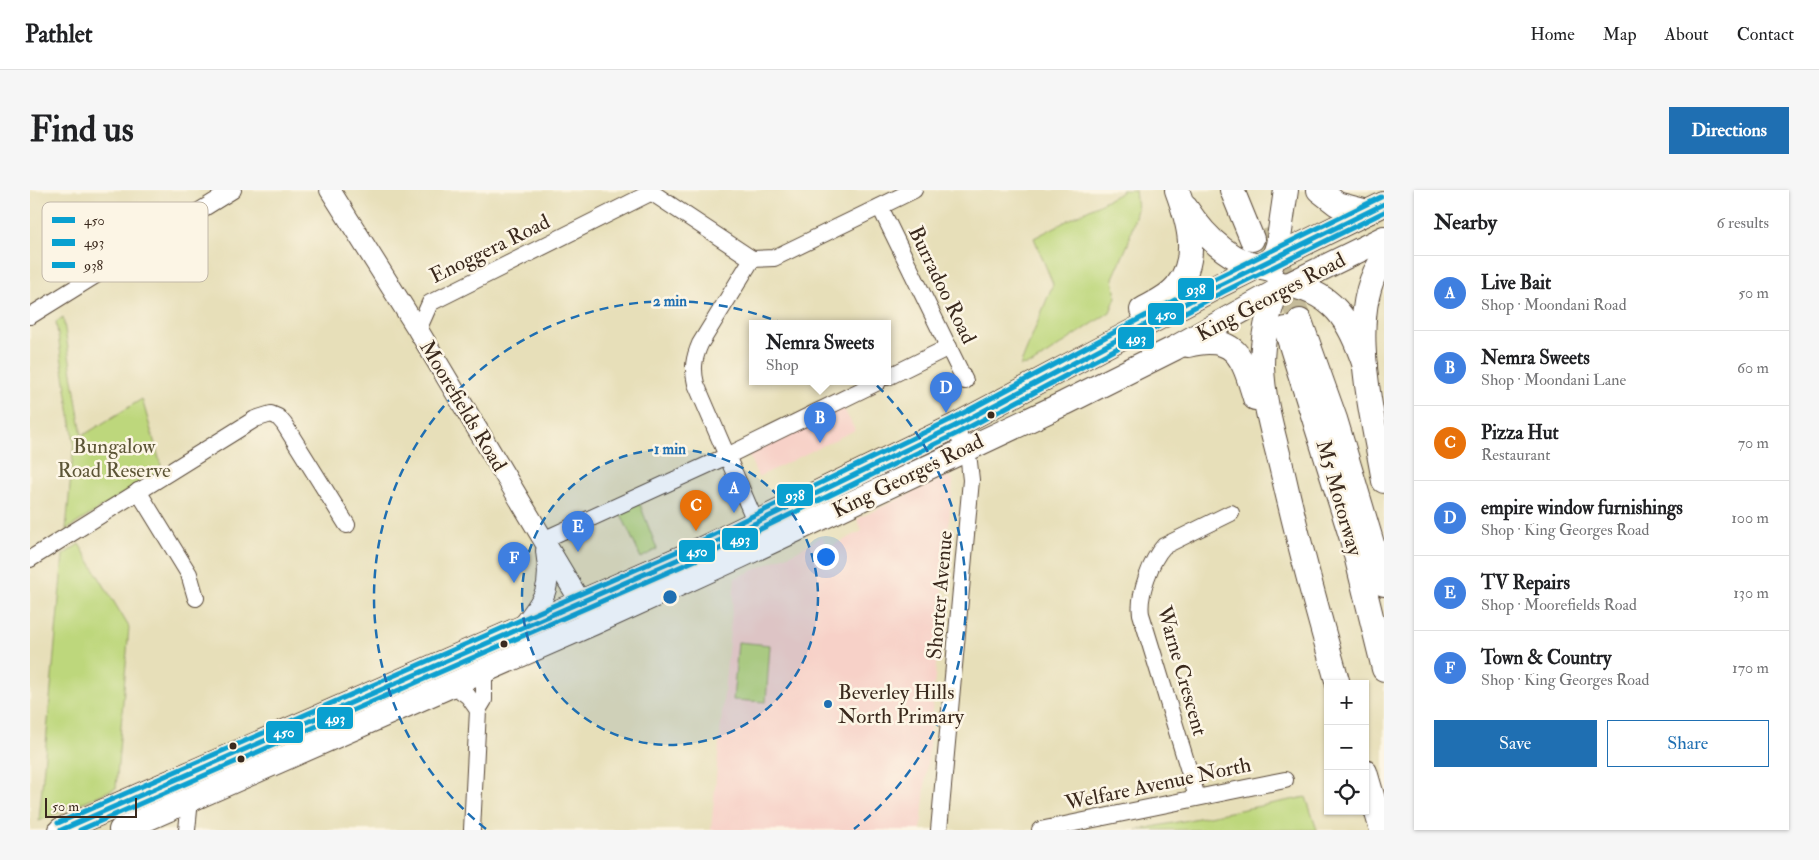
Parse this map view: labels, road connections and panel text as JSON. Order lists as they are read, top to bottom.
{
  "streets": {
    "highway": ["King Georges Road", "M5 Motorway"],
    "main road": ["Moorefields Road"],
    "street": [
      "Enoggera Road",
      "Burradoo Road",
      "Shorter Avenue",
      "Warne Crescent",
      "Welfare Avenue North"
    ]
  },
  "crossings": [
    ["Enoggera Road", "Moorefields Road"],
    ["King Georges Road", "Moorefields Road"],
    ["King Georges Road", "Shorter Avenue"],
    ["Warne Crescent", "Welfare Avenue North"]
  ],
  "parks": ["Bungalow Road Reserve"],
  "places": ["Beverley Hills North Primary"],
  "lines": ["transit line 938", "transit line 450", "transit line 493"],
  "legend": ["450", "493", "938"],
  "scale_bar": "50 m",
  "page": {
    "header": "Pathlet",
    "nav": [
      "Home",
      "Map",
      "About",
      "Contact"
    ],
    "buttons": [
      "Directions",
      ["Save", "Share"]
    ],
    "title": "Find us",
    "heading": ["Nearby", "6 results"],
    "list": [
      {
        "mark": "A",
        "name": "Live Bait",
        "note": "Shop · Moondani Road",
        "value": "50 m"
      },
      {
        "mark": "B",
        "name": "Nemra Sweets",
        "note": "Shop · Moondani Lane",
        "value": "60 m"
      },
      {
        "mark": "C",
        "name": "Pizza Hut",
        "note": "Restaurant",
        "value": "70 m"
      },
      {
        "mark": "D",
        "name": "empire window furnishings",
        "note": "Shop · King Georges Road",
        "value": "100 m"
      },
      {
        "mark": "E",
        "name": "TV Repairs",
        "note": "Shop · Moorefields Road",
        "value": "130 m"
      },
      {
        "mark": "F",
        "name": "Town & Country",
        "note": "Shop · King Georges Road",
        "value": "170 m"
      }
    ],
    "popup": ["Nemra Sweets", "Shop"],
    "pins": [
      "D",
      "B",
      "A",
      "C",
      "E",
      "F"
    ],
    "map_buttons": ["+", "−"],
    "scale": "50 m"
  },
  "rings": ["2 min", "1 min"]
}
